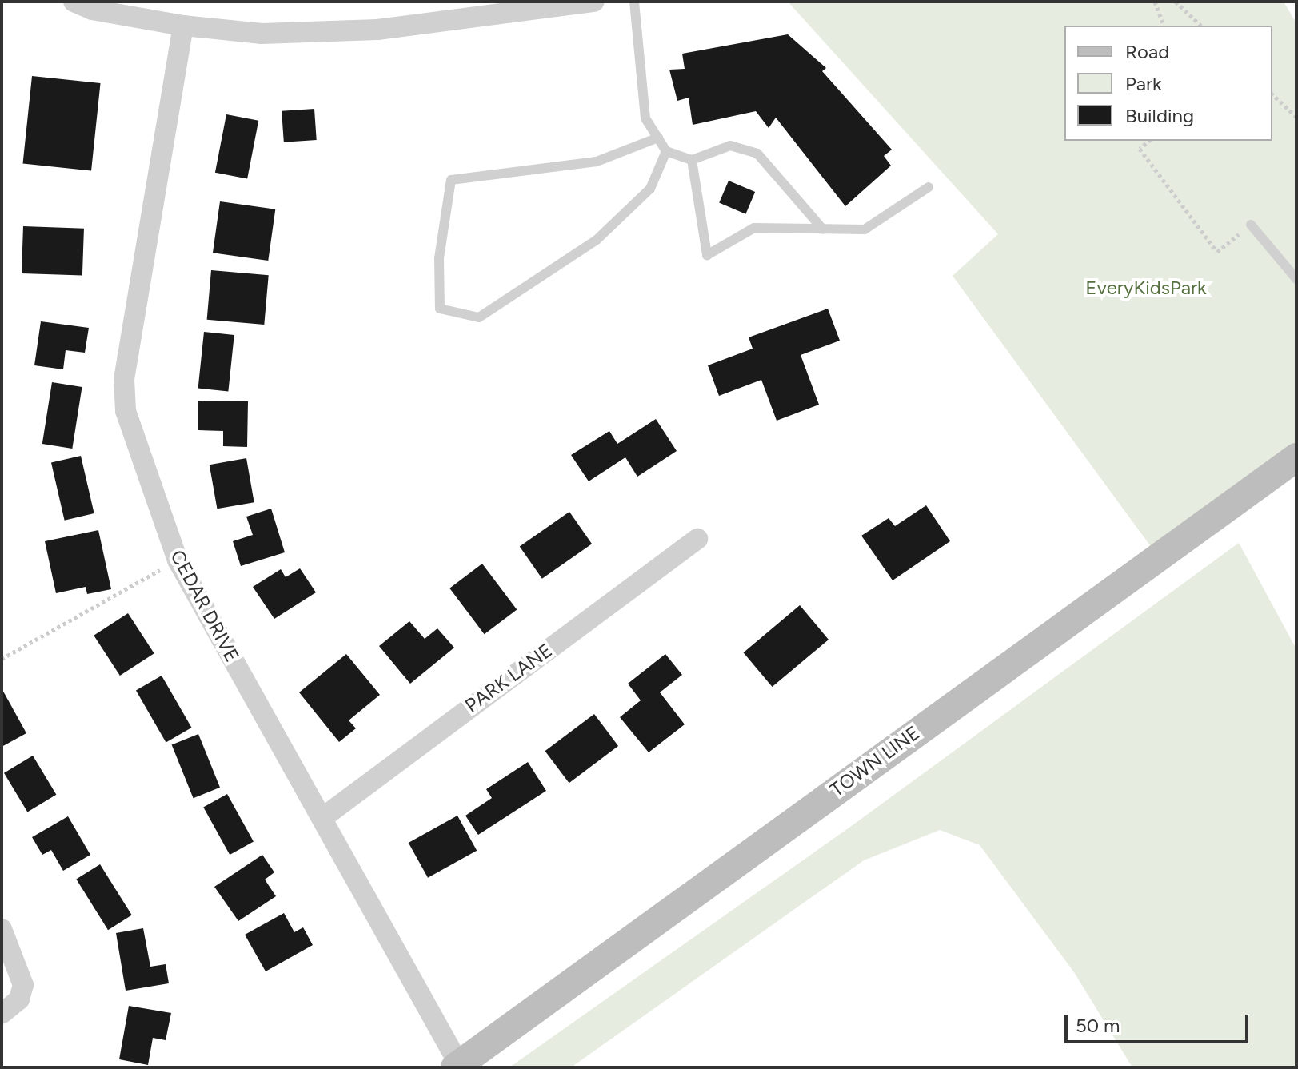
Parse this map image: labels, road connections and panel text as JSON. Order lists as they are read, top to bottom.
{
  "streets": {
    "main road": ["TOWN LINE"],
    "street": ["CEDAR DRIVE", "PARK LANE"]
  },
  "crossings": [
    ["CEDAR DRIVE", "PARK LANE"],
    ["CEDAR DRIVE", "TOWN LINE"]
  ],
  "parks": ["EveryKidsPark"],
  "legend": ["Road", "Park", "Building"],
  "scale_bar": "50 m"
}
